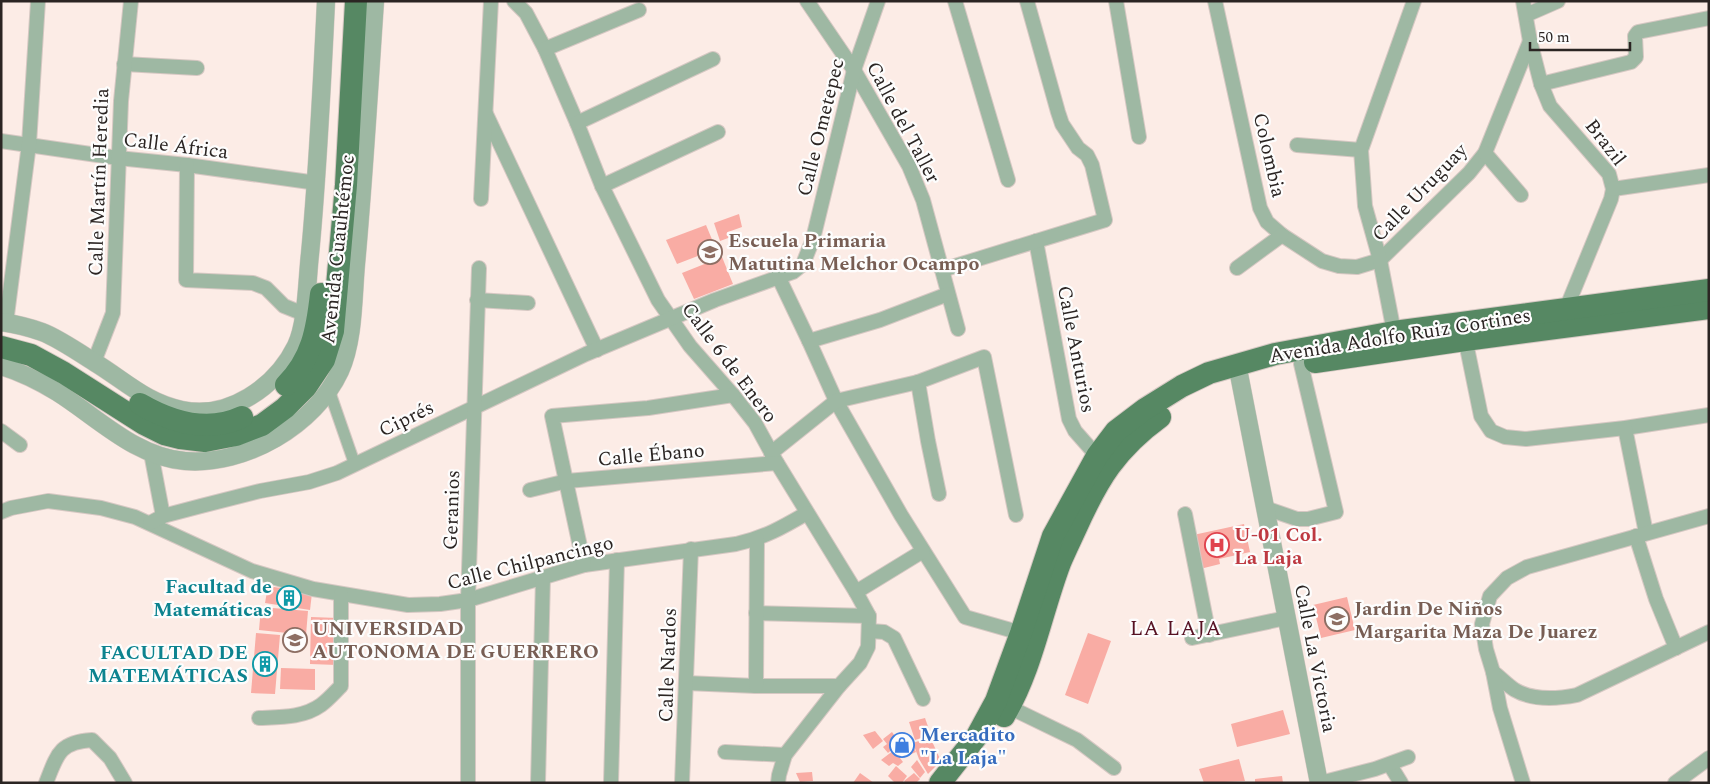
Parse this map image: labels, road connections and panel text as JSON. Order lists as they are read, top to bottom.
{
  "streets": {
    "main road": ["Avenida Cuauhtémoc", "Avenida Adolfo Ruiz Cortines"],
    "street": [
      "Calle del Taller",
      "Calle Ometepec",
      "Brazil",
      "Calle África",
      "Colombia",
      "Calle Martín Heredia",
      "Calle Uruguay",
      "Calle Anturios",
      "Calle 6 de Enero",
      "Ciprés",
      "Calle Ébano",
      "Geranios",
      "Calle Chilpancingo",
      "Calle La Victoria",
      "Calle Nardos"
    ]
  },
  "crossings": [
    ["Calle del Taller", "Calle Ometepec"],
    ["Calle Ometepec", "Ciprés"],
    ["Brazil", "Calle Uruguay"],
    ["Brazil", "Avenida Adolfo Ruiz Cortines"],
    ["Calle África", "Calle Martín Heredia"],
    ["Colombia", "Calle Uruguay"],
    ["Avenida Adolfo Ruiz Cortines", "Calle Anturios"],
    ["Avenida Adolfo Ruiz Cortines", "Calle La Victoria"],
    ["Calle 6 de Enero", "Ciprés"],
    ["Calle 6 de Enero", "Calle Ébano"],
    ["Calle 6 de Enero", "Calle Chilpancingo"],
    ["Ciprés", "Geranios"],
    ["Ciprés", "Calle Chilpancingo"],
    ["Geranios", "Calle Chilpancingo"],
    ["Calle Chilpancingo", "Calle Nardos"]
  ],
  "districts": ["LA LAJA"],
  "places": {
    "school or university": ["Escuela Primaria Matutina Melchor Ocampo", "Jardin De Niños Margarita Maza De Juarez", "UNIVERSIDAD AUTONOMA DE GUERRERO"],
    "hospital": ["U-01 Col. La Laja"],
    "building": ["Facultad de Matemáticas", "FACULTAD DE MATEMÁTICAS"],
    "shop": ["Mercadito \"La Laja\""]
  },
  "scale_bar": "50 m"
}
